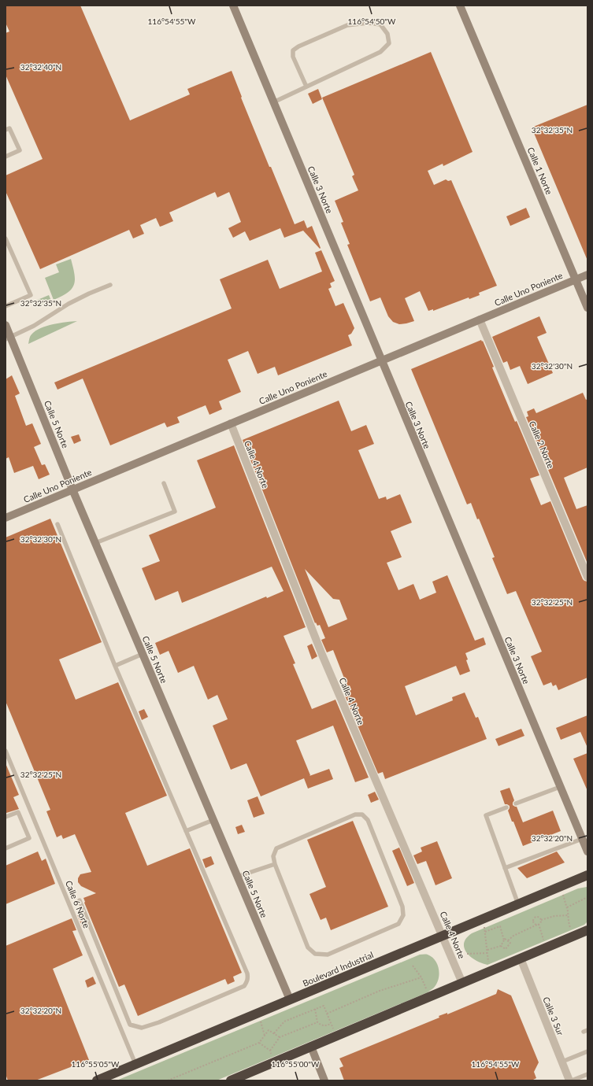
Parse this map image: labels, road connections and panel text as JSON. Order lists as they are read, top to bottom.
{
  "streets": {
    "highway": ["Boulevard Industrial"],
    "street": [
      "Calle 1 Norte",
      "Calle 3 Norte",
      "Calle Uno Poniente",
      "Calle 5 Norte",
      "Calle 2 Norte",
      "Calle 4 Norte",
      "Calle 3 Sur"
    ],
    "lane": ["Calle 6 Norte"]
  },
  "crossings": [
    ["Calle 1 Norte", "Calle Uno Poniente"],
    ["Calle 3 Norte", "Calle Uno Poniente"],
    ["Calle Uno Poniente", "Calle 5 Norte"],
    ["Calle Uno Poniente", "Calle 2 Norte"],
    ["Calle Uno Poniente", "Calle 4 Norte"],
    ["Calle 5 Norte", "Boulevard Industrial"],
    ["Calle 4 Norte", "Boulevard Industrial"],
    ["Calle 6 Norte", "Boulevard Industrial"]
  ],
  "coordinates": [
    "116°54'55\"W",
    "116°54'50\"W",
    "32°32'40\"N",
    "32°32'35\"N",
    "32°32'30\"N",
    "32°32'25\"N",
    "32°32'20\"N",
    "116°55'05\"W",
    "116°55'00\"W"
  ]
}
